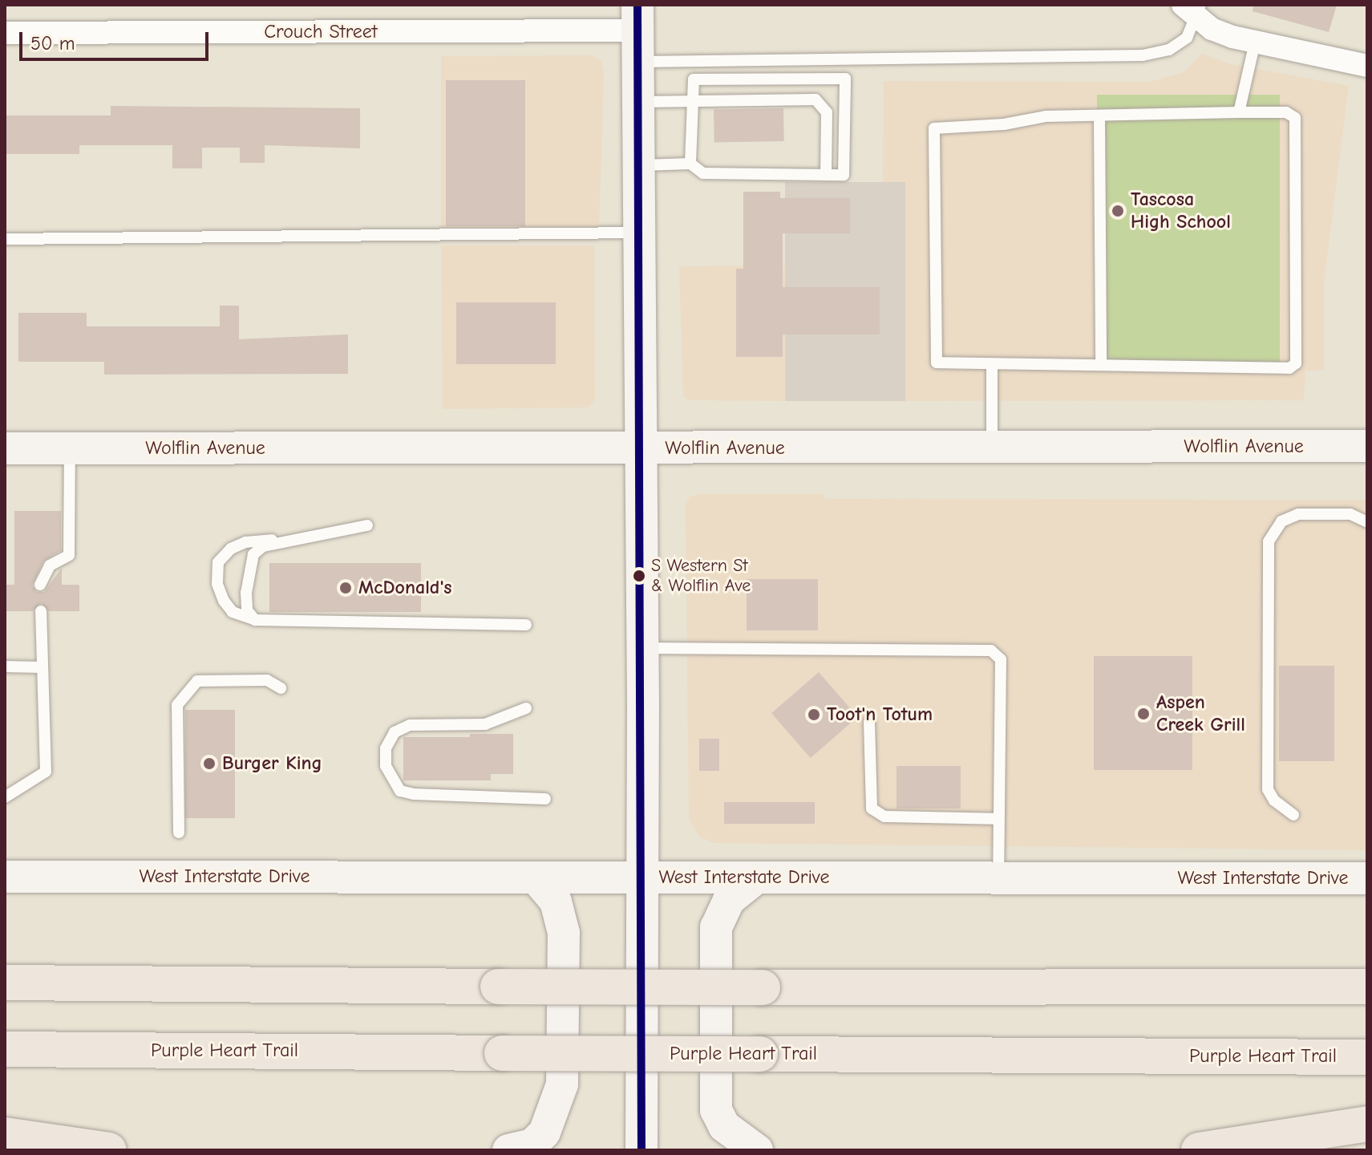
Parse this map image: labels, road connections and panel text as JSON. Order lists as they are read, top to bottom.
{
  "streets": {
    "highway": ["Purple Heart Trail"],
    "main road": ["Wolflin Avenue", "West Interstate Drive"],
    "street": ["Crouch Street"]
  },
  "places": [
    "Tascosa High School",
    "S Western St & Wolflin Ave",
    "McDonald's",
    "Aspen Creek Grill",
    "Toot'n Totum",
    "Burger King"
  ],
  "scale_bar": "50 m"
}
